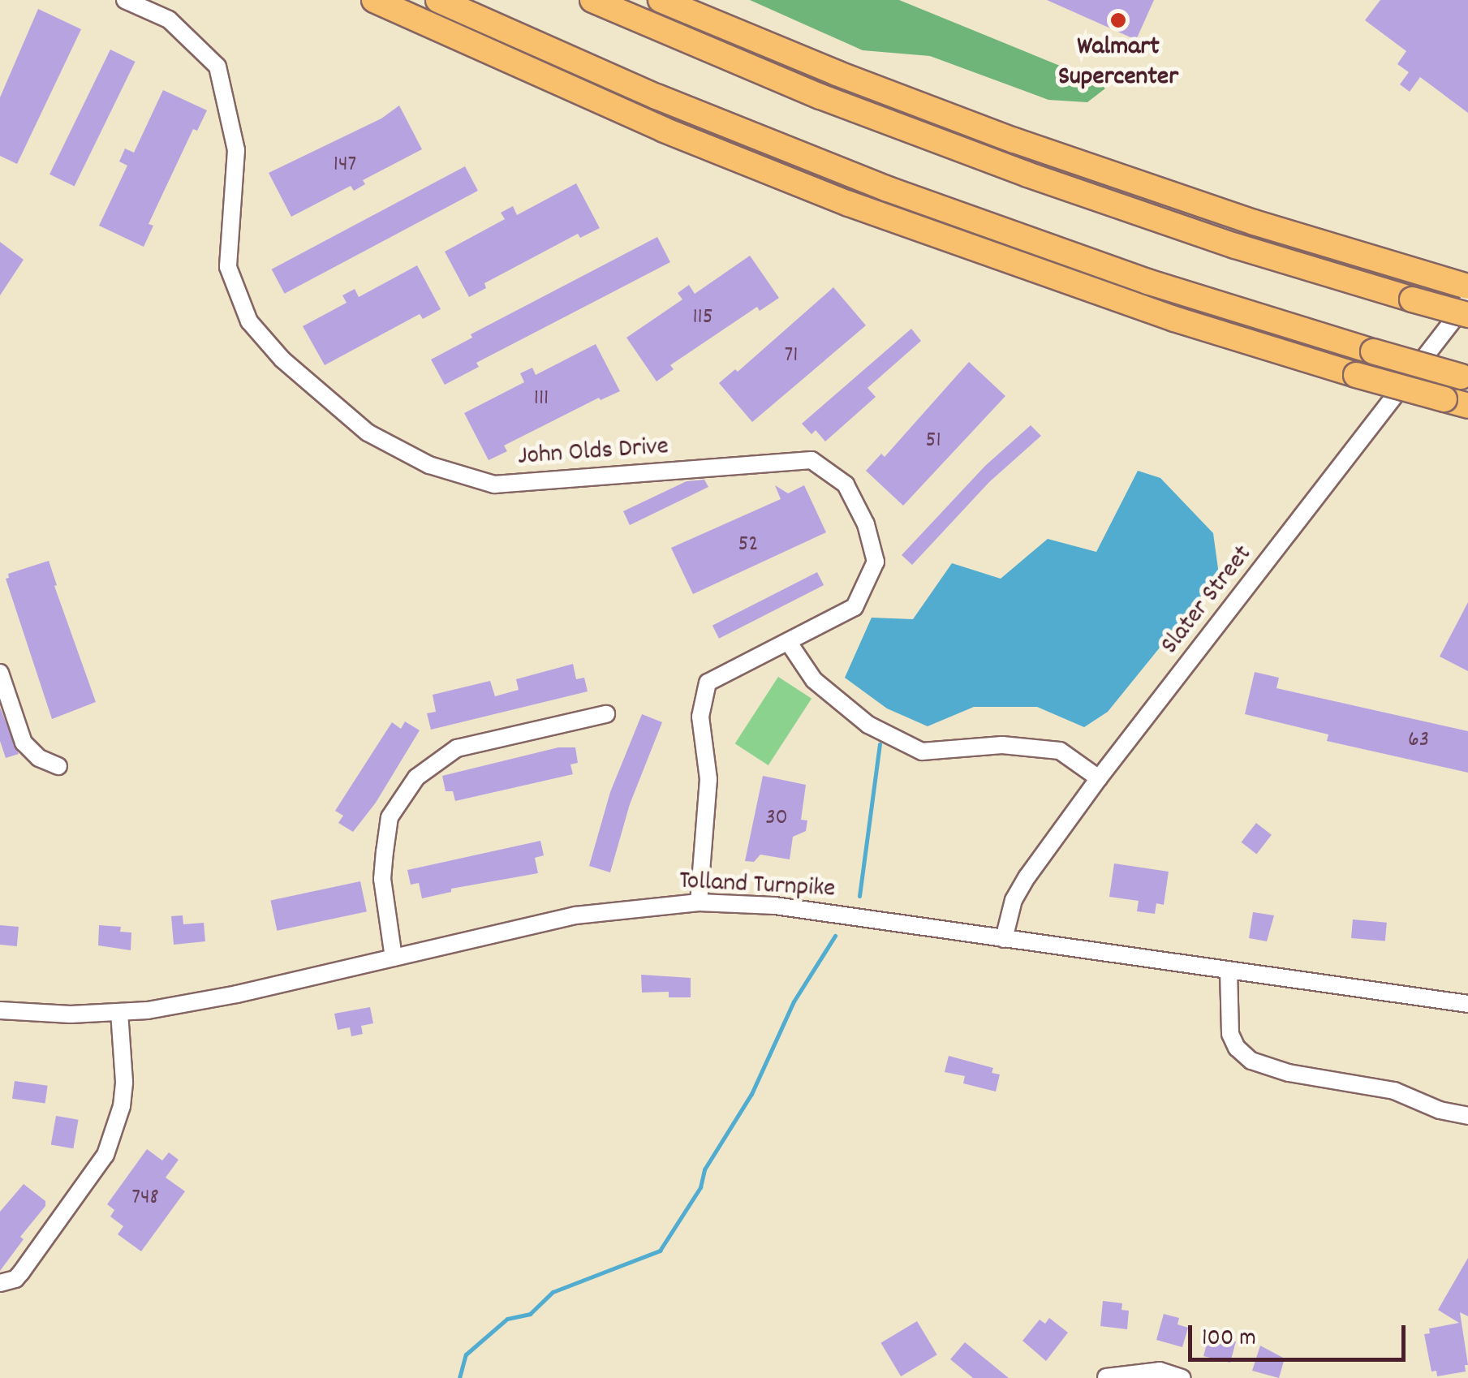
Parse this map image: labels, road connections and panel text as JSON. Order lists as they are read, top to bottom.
{
  "streets": {
    "street": ["John Olds Drive", "Slater Street", "Tolland Turnpike"]
  },
  "crossings": [
    ["John Olds Drive", "Tolland Turnpike"],
    ["Slater Street", "Tolland Turnpike"]
  ],
  "places": ["Walmart Supercenter"],
  "house_numbers": [
    "147",
    "115",
    "71",
    "111",
    "51",
    "52",
    "63",
    "30",
    "748"
  ],
  "scale_bar": "100 m"
}
